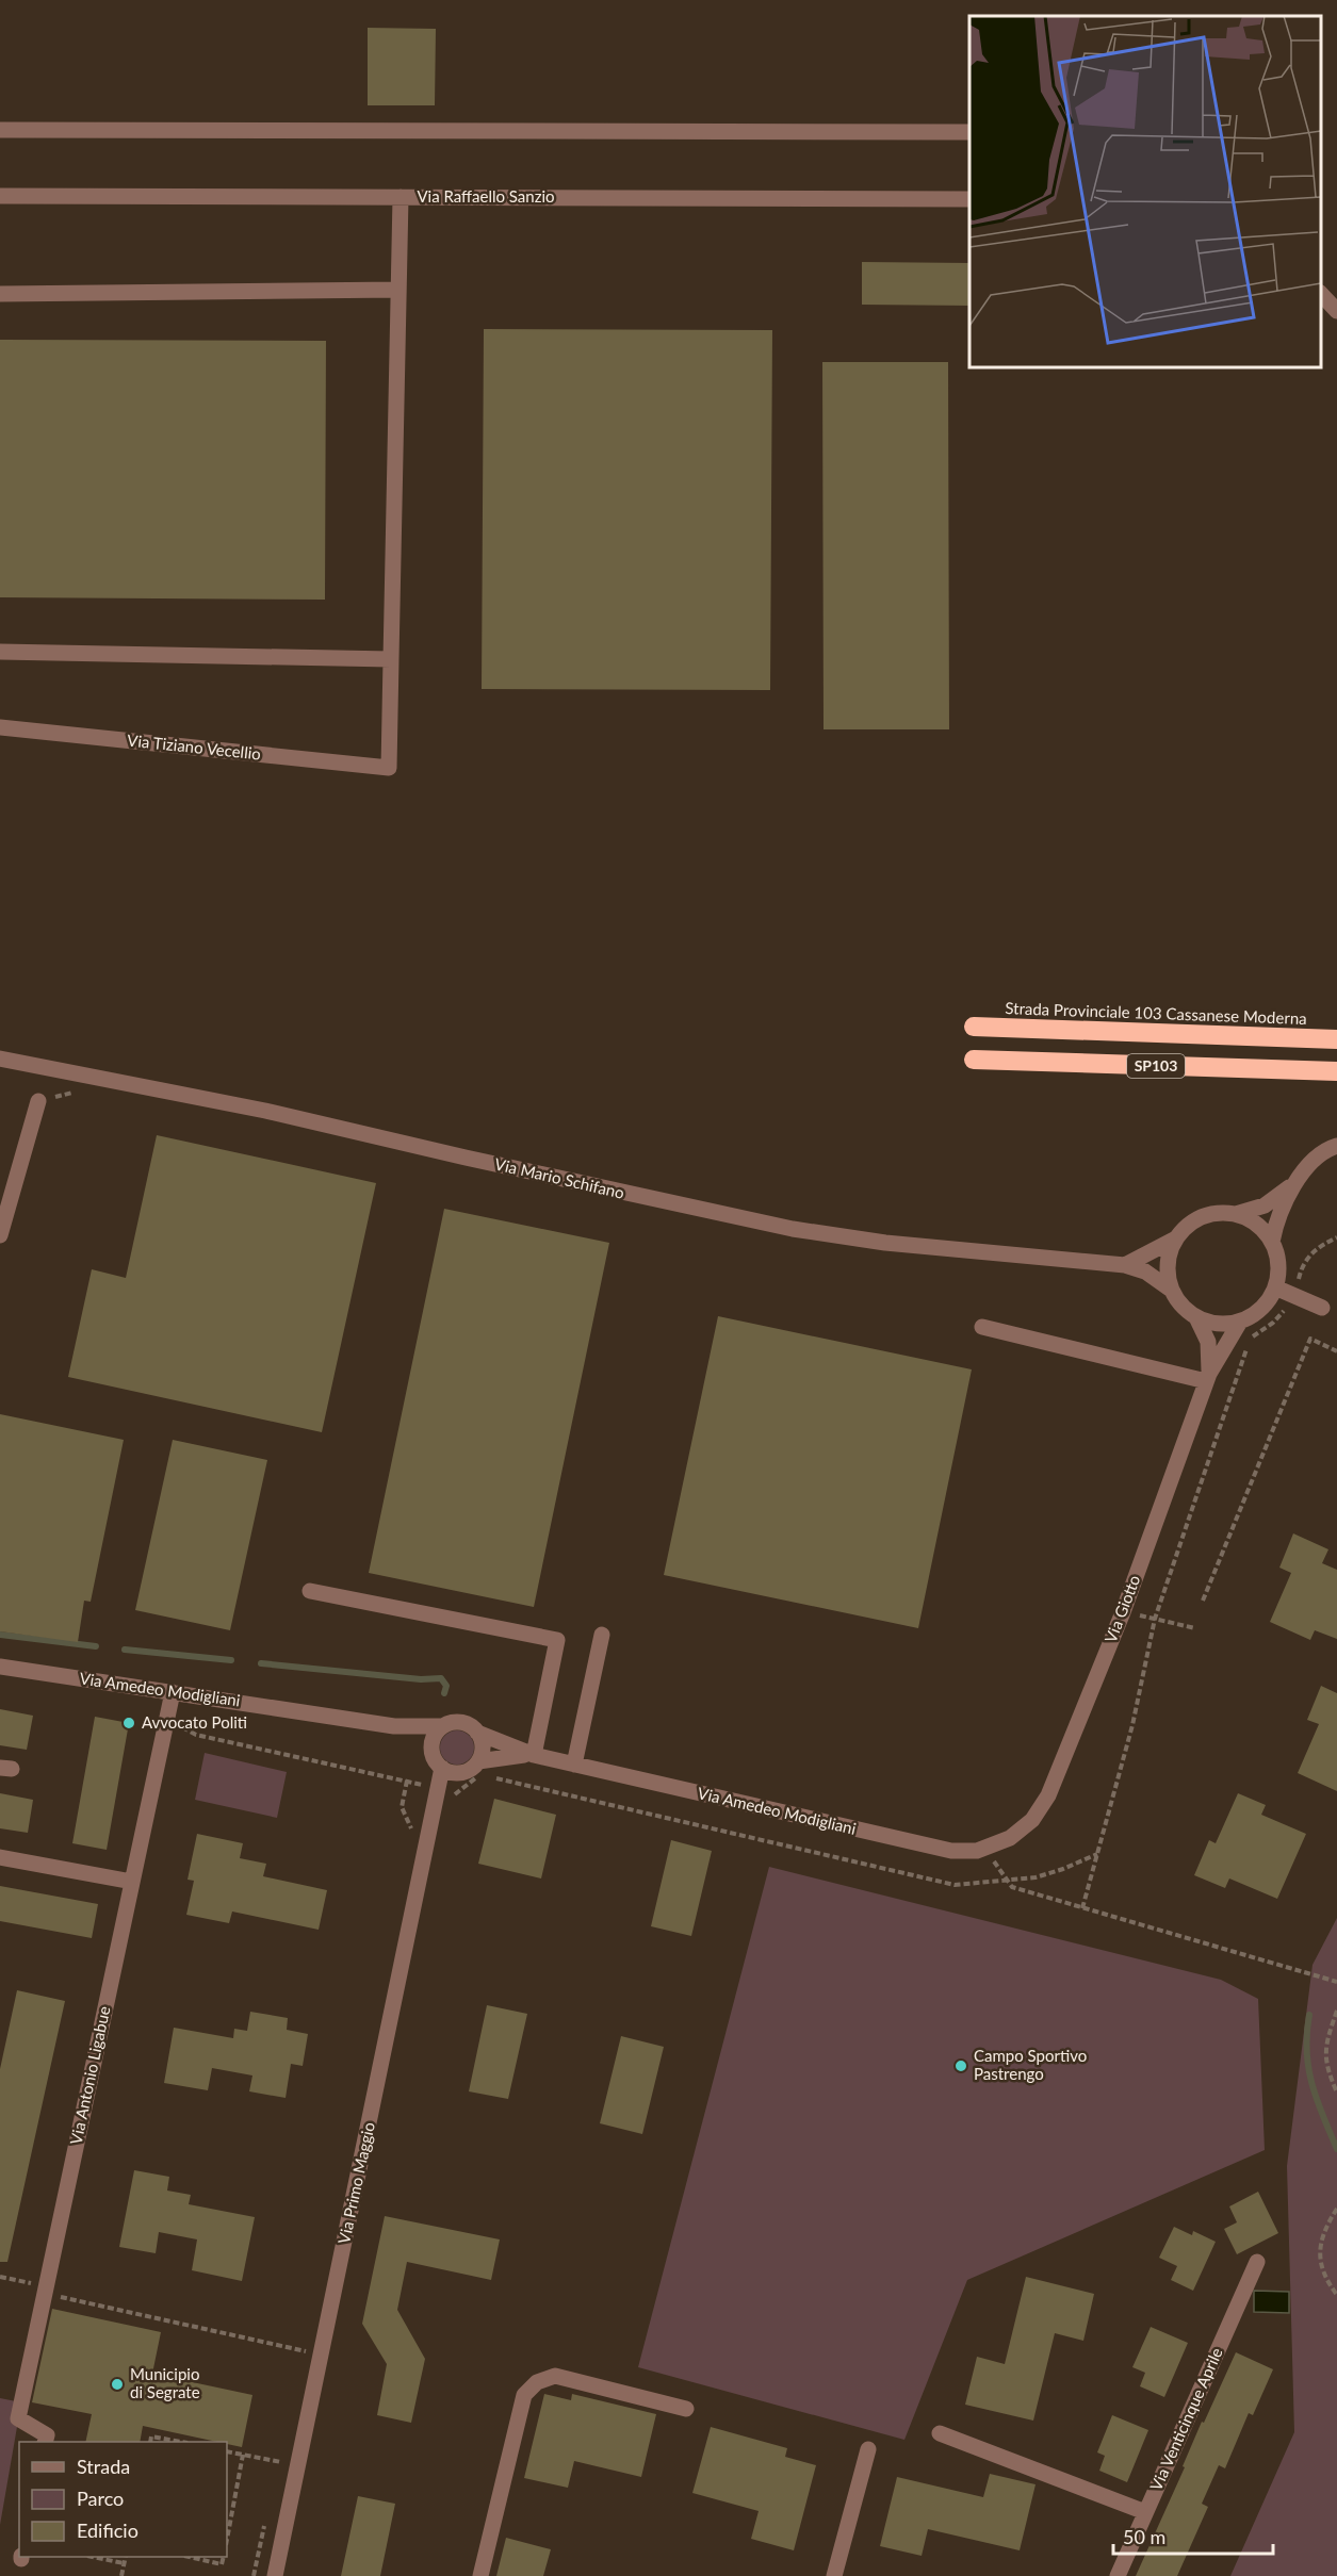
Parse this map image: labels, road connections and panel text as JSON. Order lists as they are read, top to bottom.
{
  "streets": {
    "highway": ["Strada Provinciale 103 Cassanese Moderna", "SP103"],
    "street": [
      "Via Raffaello Sanzio",
      "Via Tiziano Vecellio",
      "Via Mario Schifano",
      "Via Giotto",
      "Via Amedeo Modigliani",
      "Via Antonio Ligabue",
      "Via Primo Maggio",
      "Via Venticinque Aprile"
    ]
  },
  "crossings": [
    ["Via Mario Schifano", "Via Giotto"],
    ["Via Giotto", "Via Amedeo Modigliani"],
    ["Via Amedeo Modigliani", "Via Antonio Ligabue"],
    ["Via Amedeo Modigliani", "Via Primo Maggio"]
  ],
  "places": ["Avvocato Politi", "Campo Sportivo Pastrengo", "Municipio di Segrate"],
  "legend": ["Strada", "Parco", "Edificio"],
  "scale_bar": "50 m"
}
